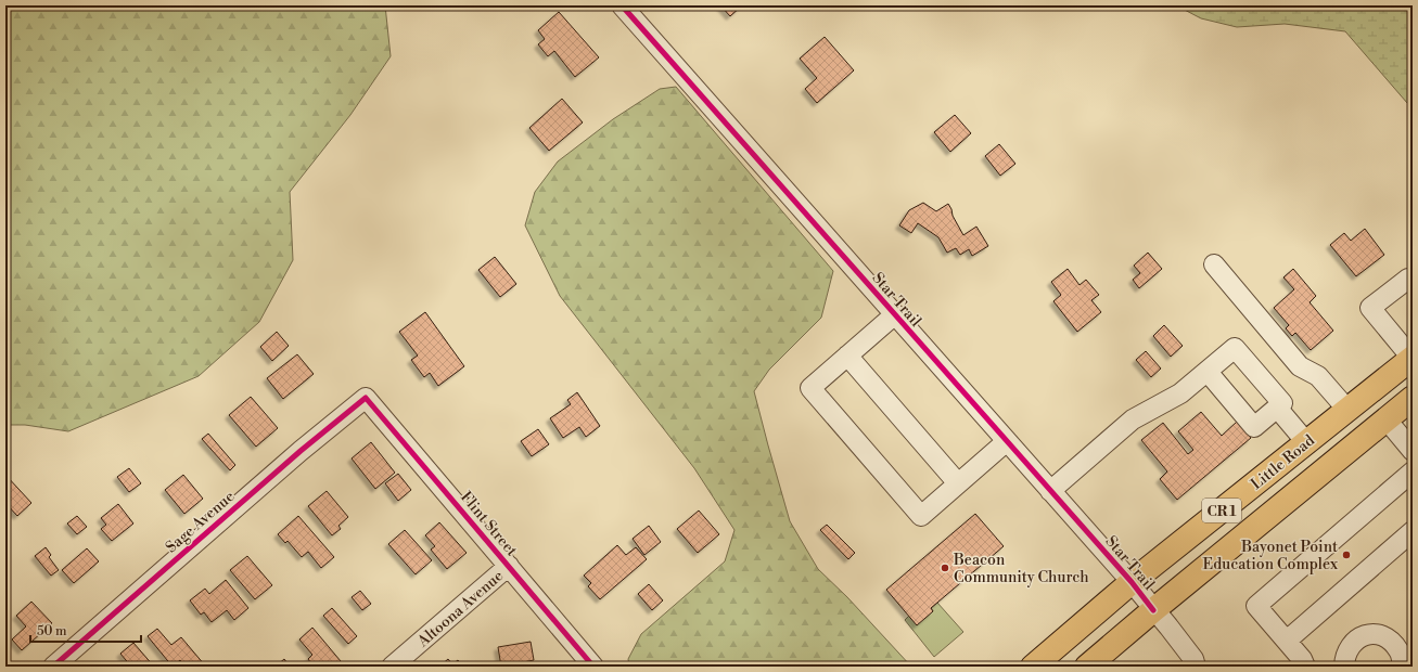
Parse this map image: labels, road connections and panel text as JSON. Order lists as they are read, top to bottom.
{
  "streets": {
    "main road": ["Little Road", "CR 1"],
    "street": [
      "Star Trail",
      "Sage Avenue",
      "Flint Street",
      "Altoona Avenue"
    ]
  },
  "crossings": [
    ["Star Trail", "Little Road"],
    ["Star Trail", "CR 1"],
    ["Sage Avenue", "Flint Street"],
    ["Flint Street", "Altoona Avenue"]
  ],
  "places": ["Bayonet Point Education Complex", "Beacon Community Church"],
  "scale_bar": "50 m"
}
